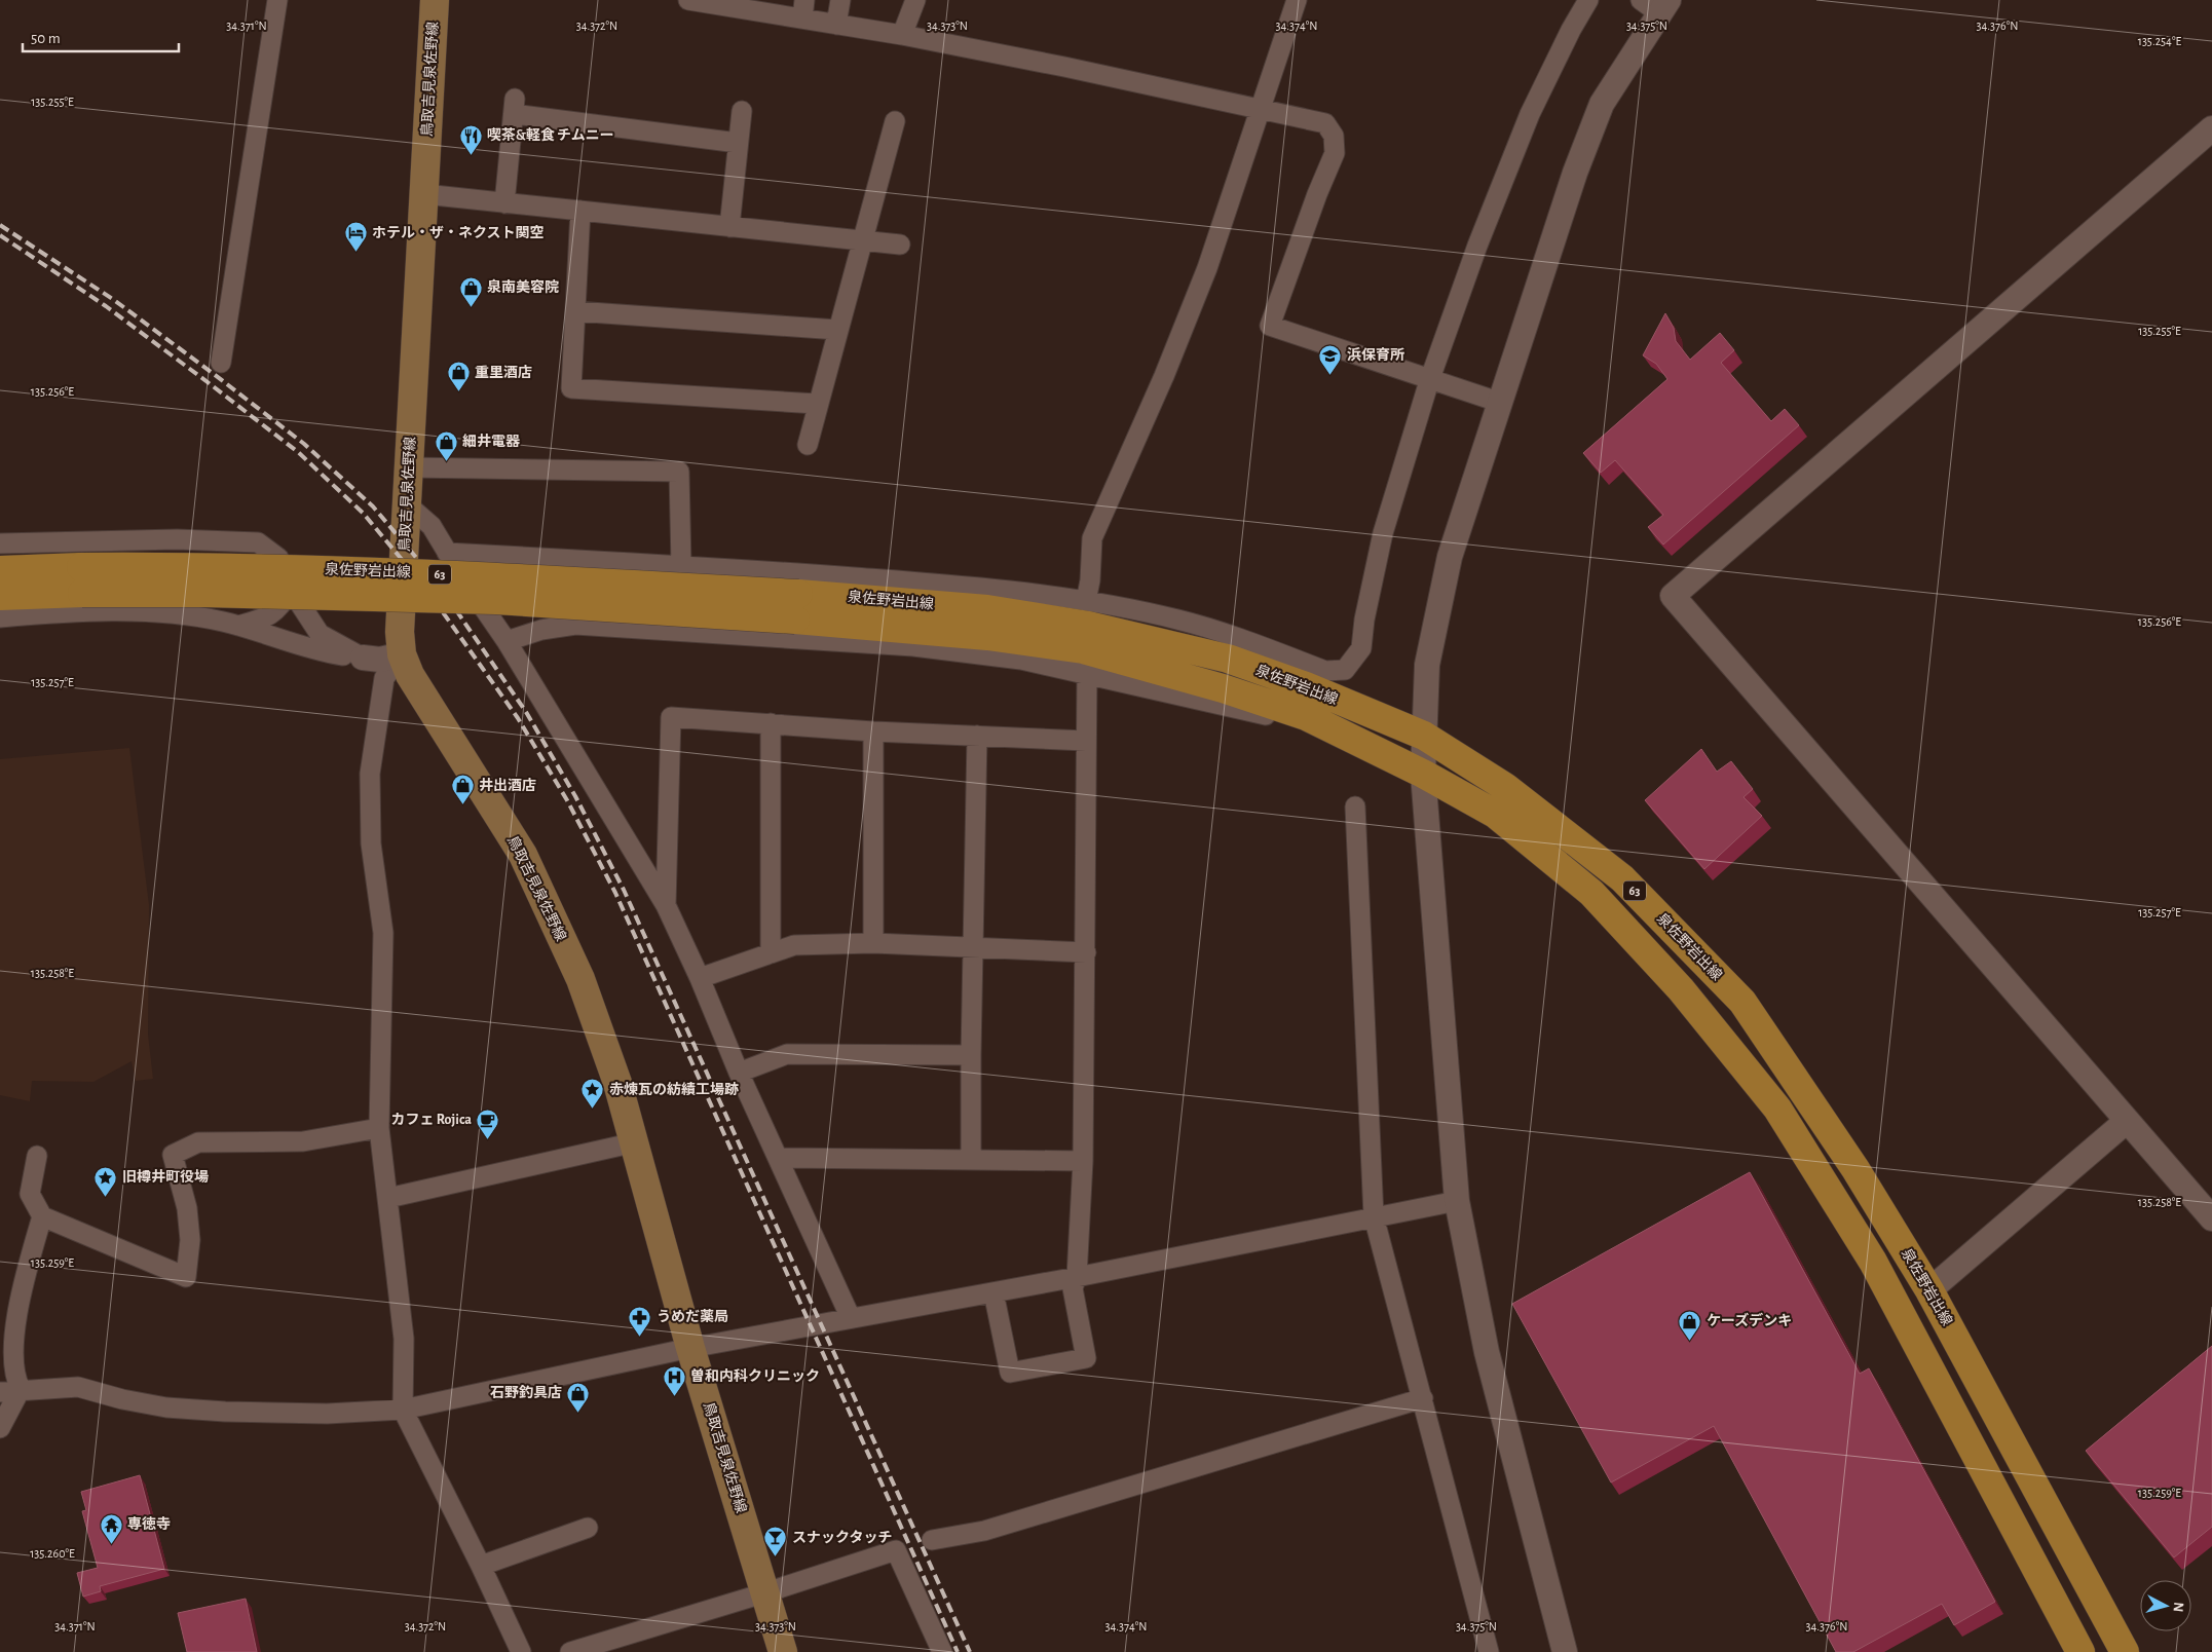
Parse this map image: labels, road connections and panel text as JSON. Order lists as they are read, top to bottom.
{
  "streets": {
    "main road": ["鳥取吉見泉佐野線", "泉佐野岩出線", "63"]
  },
  "places": {
    "restaurant": ["喫茶&軽食 チムニー"],
    "hotel": ["ホテル・ザ・ネクスト関空"],
    "shop": [
      "泉南美容院",
      "重里酒店",
      "細井電器",
      "井出酒店",
      "ケーズデンキ",
      "石野釣具店"
    ],
    "school or university": ["浜保育所"],
    "place": ["赤煉瓦の紡績工場跡", "旧樽井町役場"],
    "cafe": ["カフェ Rojica"],
    "pharmacy": ["うめだ薬局"],
    "hospital": ["曽和内科クリニック"],
    "temple": ["専徳寺"],
    "bar": ["スナックタッチ"]
  },
  "scale_bar": "50 m",
  "north": "right",
  "coordinates": [
    "34.371°N",
    "34.372°N",
    "34.373°N",
    "34.374°N",
    "34.375°N",
    "34.376°N",
    "135.254°E",
    "135.255°E",
    "135.256°E",
    "135.257°E",
    "135.258°E",
    "135.259°E",
    "135.260°E"
  ]
}
